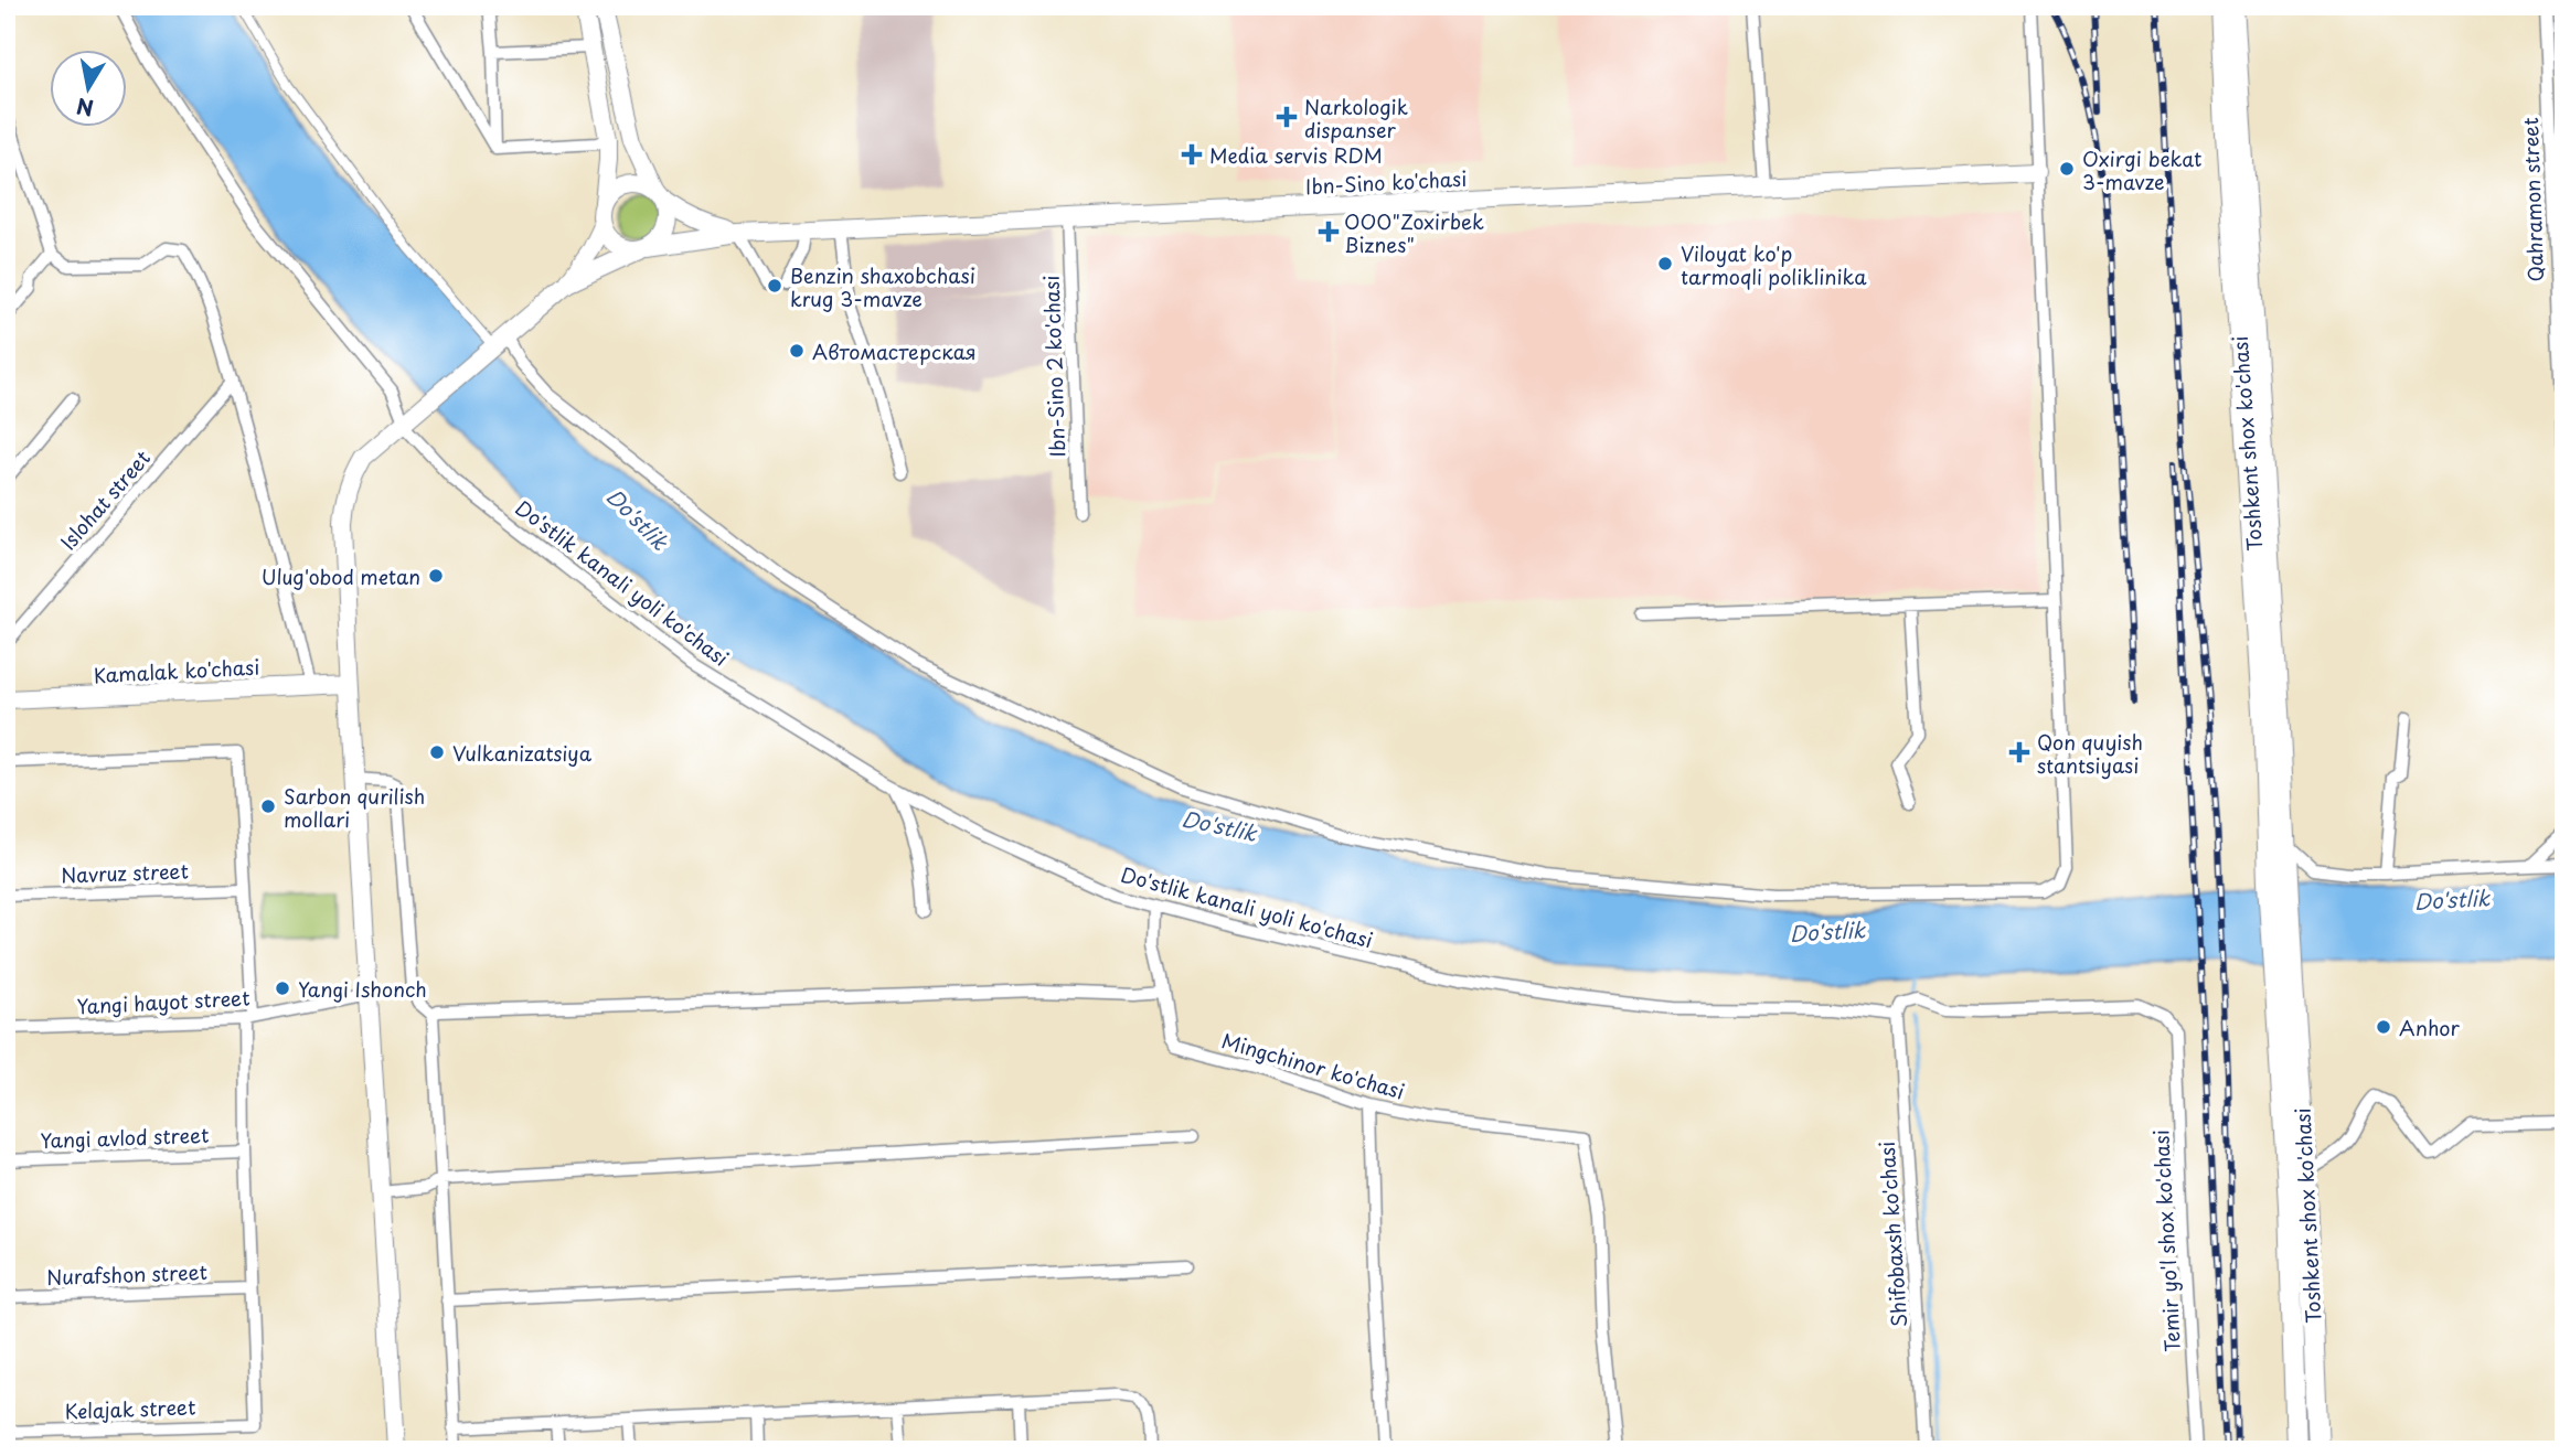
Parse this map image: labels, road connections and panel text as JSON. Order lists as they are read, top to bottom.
{
  "streets": {
    "highway": ["Toshkent shox ko'chasi"],
    "main road": ["Ibn-Sino ko'chasi", "Kamalak ko'chasi"],
    "street": [
      "Qahramon street",
      "Ibn-Sino 2 ko'chasi",
      "Islohat street",
      "Do'stlik kanali yoli ko'chasi",
      "Navruz street",
      "Yangi hayot street",
      "Mingchinor ko'chasi",
      "Yangi avlod street",
      "Shifobaxsh ko'chasi",
      "Temir yo'l shox ko'chasi",
      "Nurafshon street",
      "Kelajak street"
    ]
  },
  "crossings": [
    ["Ibn-Sino ko'chasi", "Ibn-Sino 2 ko'chasi"],
    ["Do'stlik kanali yoli ko'chasi", "Mingchinor ko'chasi"],
    ["Do'stlik kanali yoli ko'chasi", "Shifobaxsh ko'chasi"],
    ["Do'stlik kanali yoli ko'chasi", "Temir yo'l shox ko'chasi"],
    ["Shifobaxsh ko'chasi", "Temir yo'l shox ko'chasi"],
    ["Nurafshon street", "Kelajak street"]
  ],
  "water": ["Do'stlik"],
  "places": {
    "health": [
      "Narkologik dispanser",
      "Media servis RDM",
      "OOO\"Zoxirbek Biznes\"",
      "Qon quyish stantsiyasi"
    ],
    "other": [
      "Oxirgi bekat 3-mavze",
      "Viloyat ko'p tarmoqli poliklinika",
      "Benzin shaxobchasi krug 3-mavze",
      "Автомастерская",
      "Ulug'obod metan",
      "Vulkanizatsiya",
      "Sarbon qurilish mollari",
      "Yangi Ishonch",
      "Anhor"
    ]
  },
  "north": "bottom"
}
